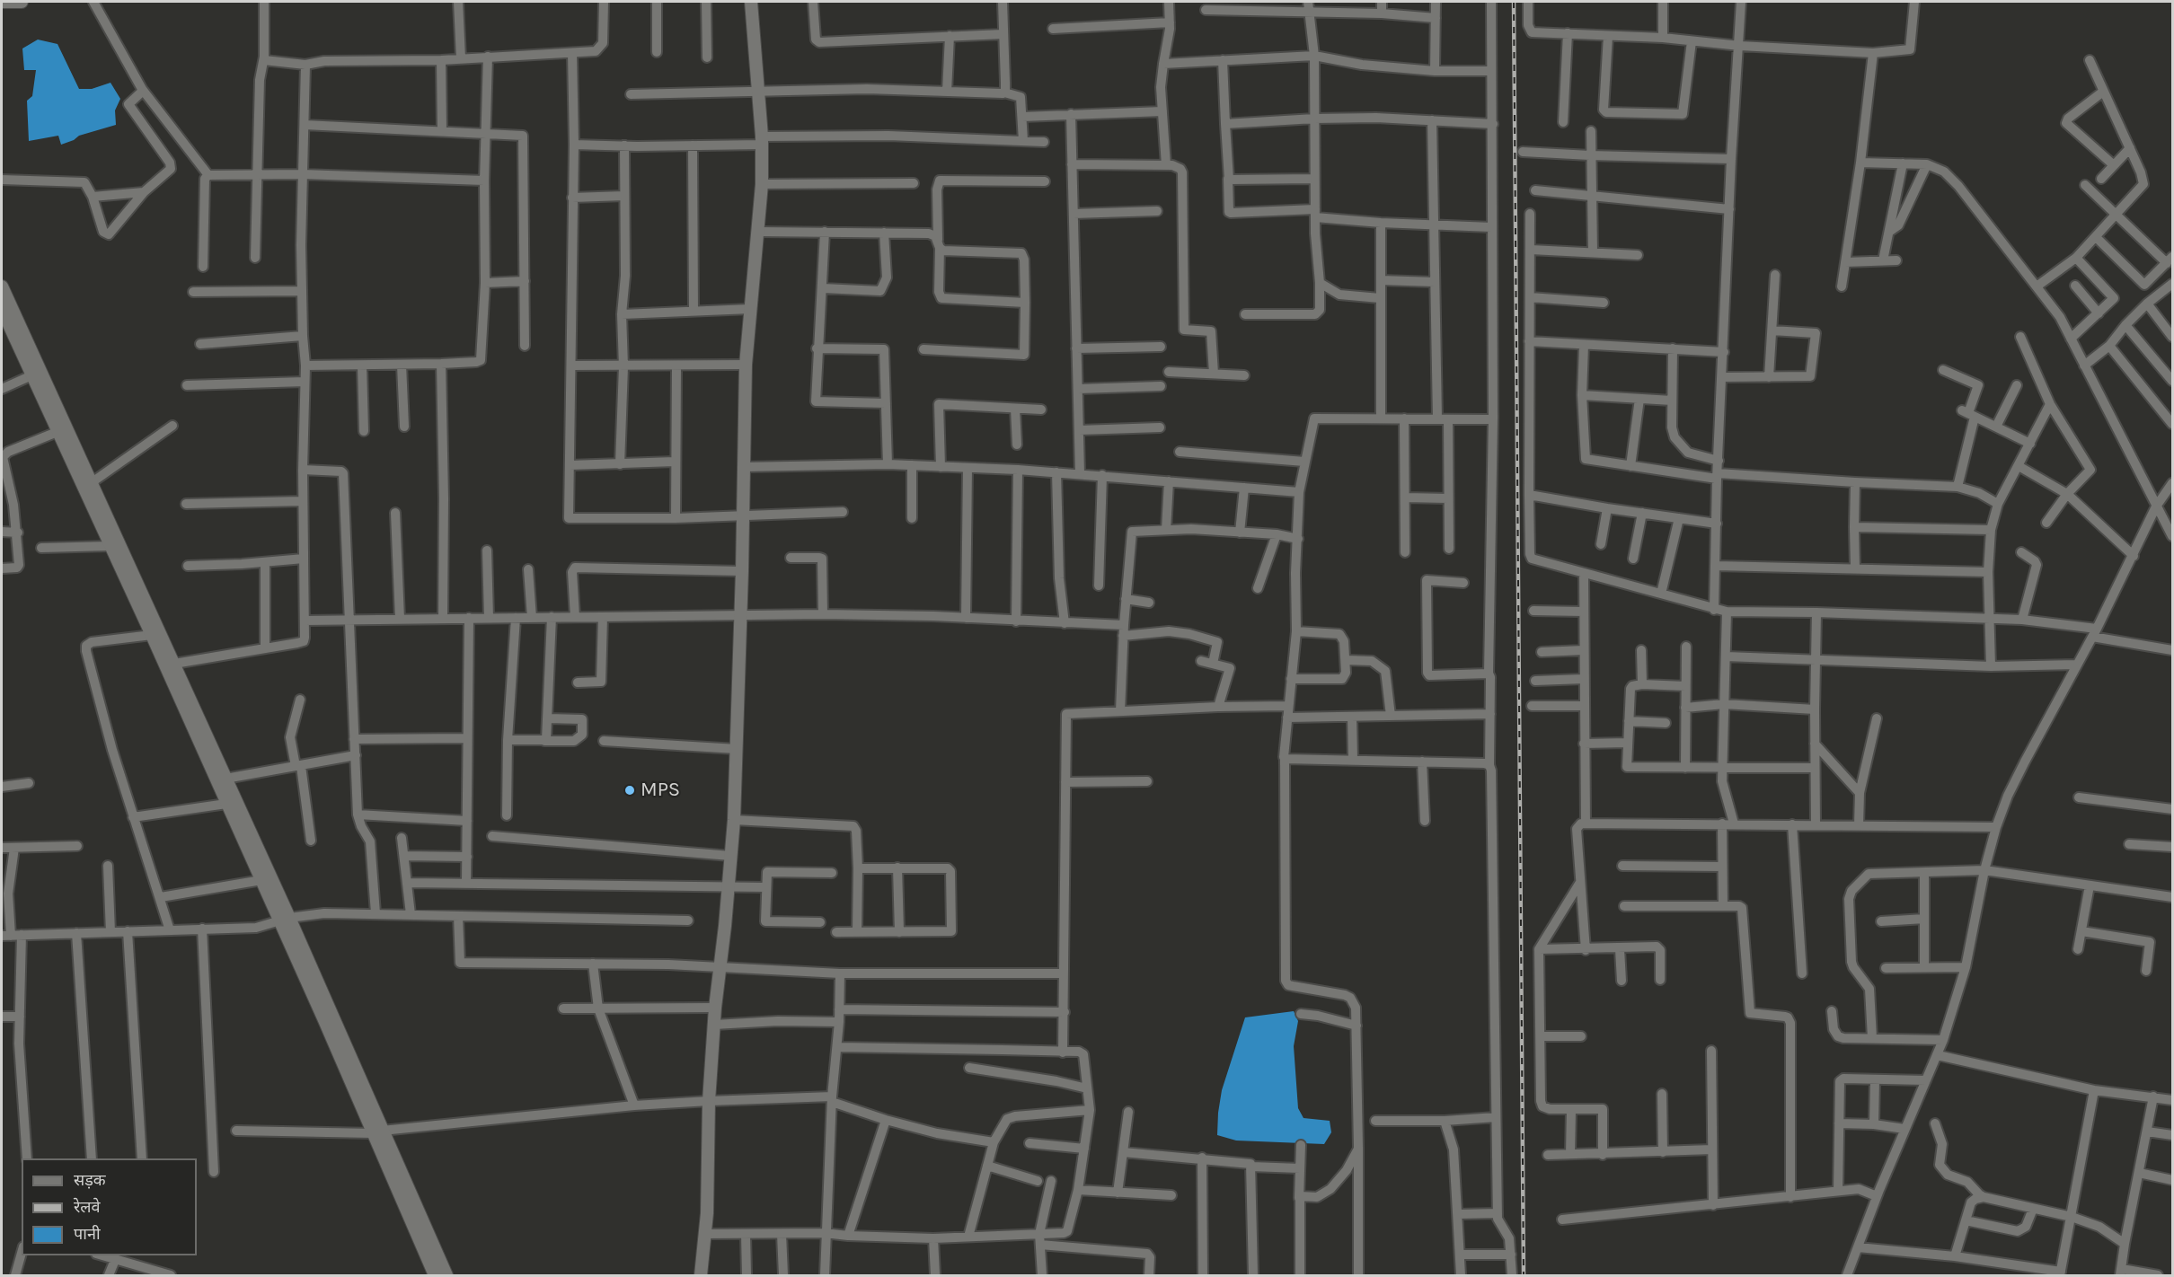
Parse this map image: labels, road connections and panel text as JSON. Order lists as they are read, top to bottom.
{
  "places": ["MPS"],
  "legend": ["सड़क", "रेलवे", "पानी"]
}
